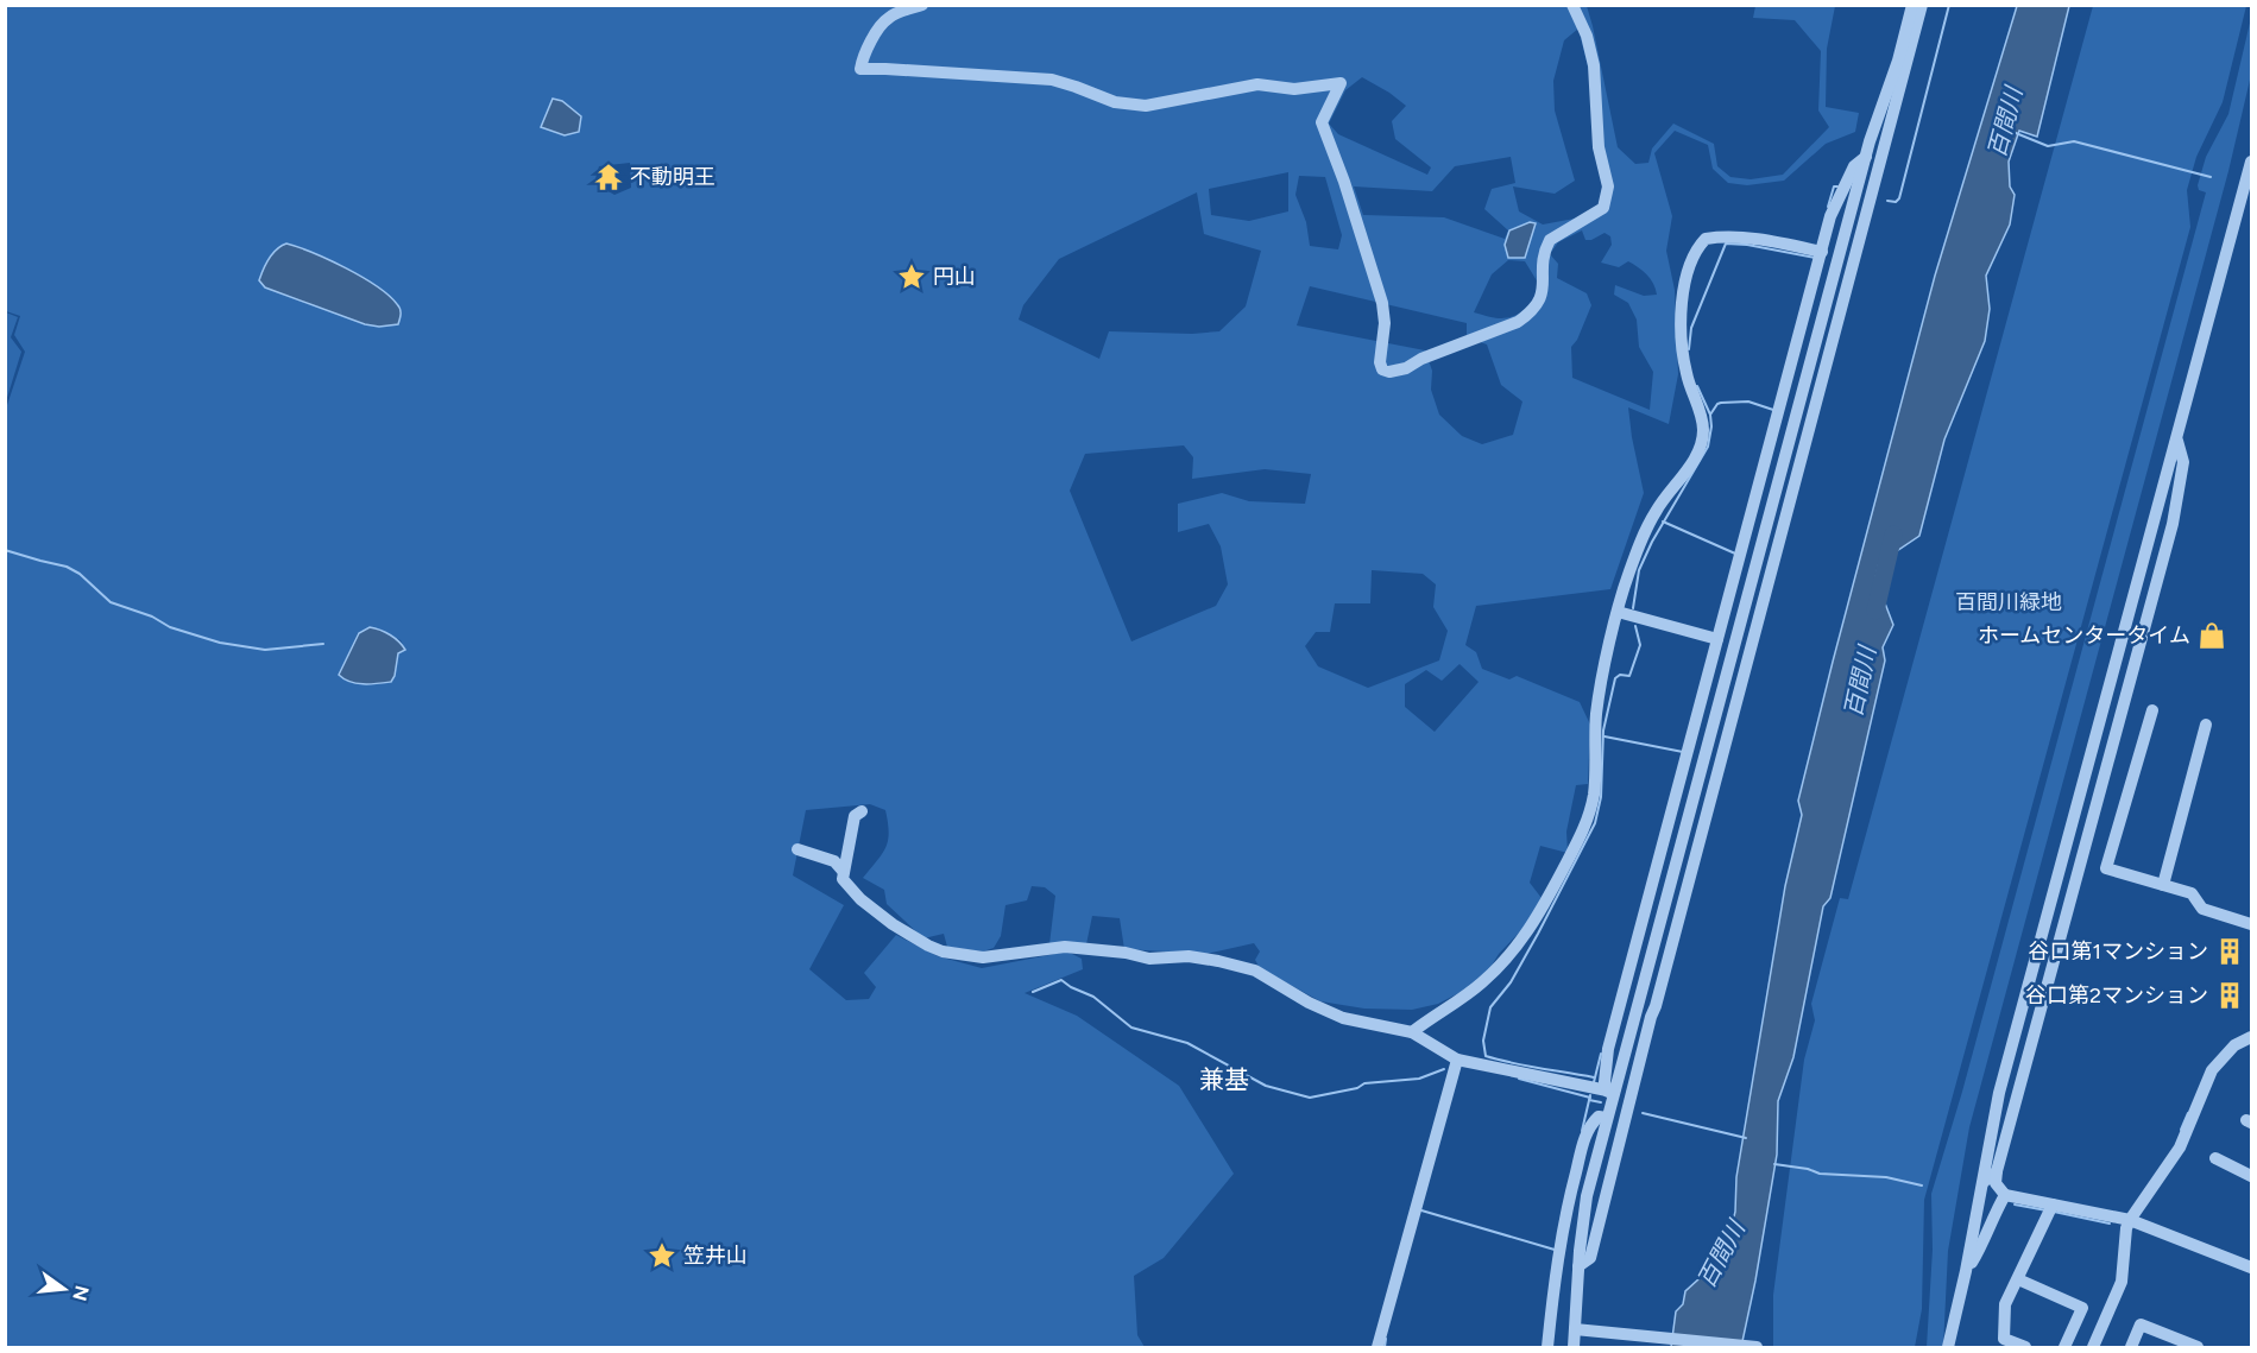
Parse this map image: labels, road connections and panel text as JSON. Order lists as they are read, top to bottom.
{
  "districts": ["兼基"],
  "water": ["百間川"],
  "parks": ["百間川緑地"],
  "places": {
    "temple": ["不動明王"],
    "place": ["円山", "笠井山"],
    "shop": ["ホームセンタータイム"],
    "building": ["谷口第1マンション", "谷口第2マンション"]
  },
  "north": "right"
}
